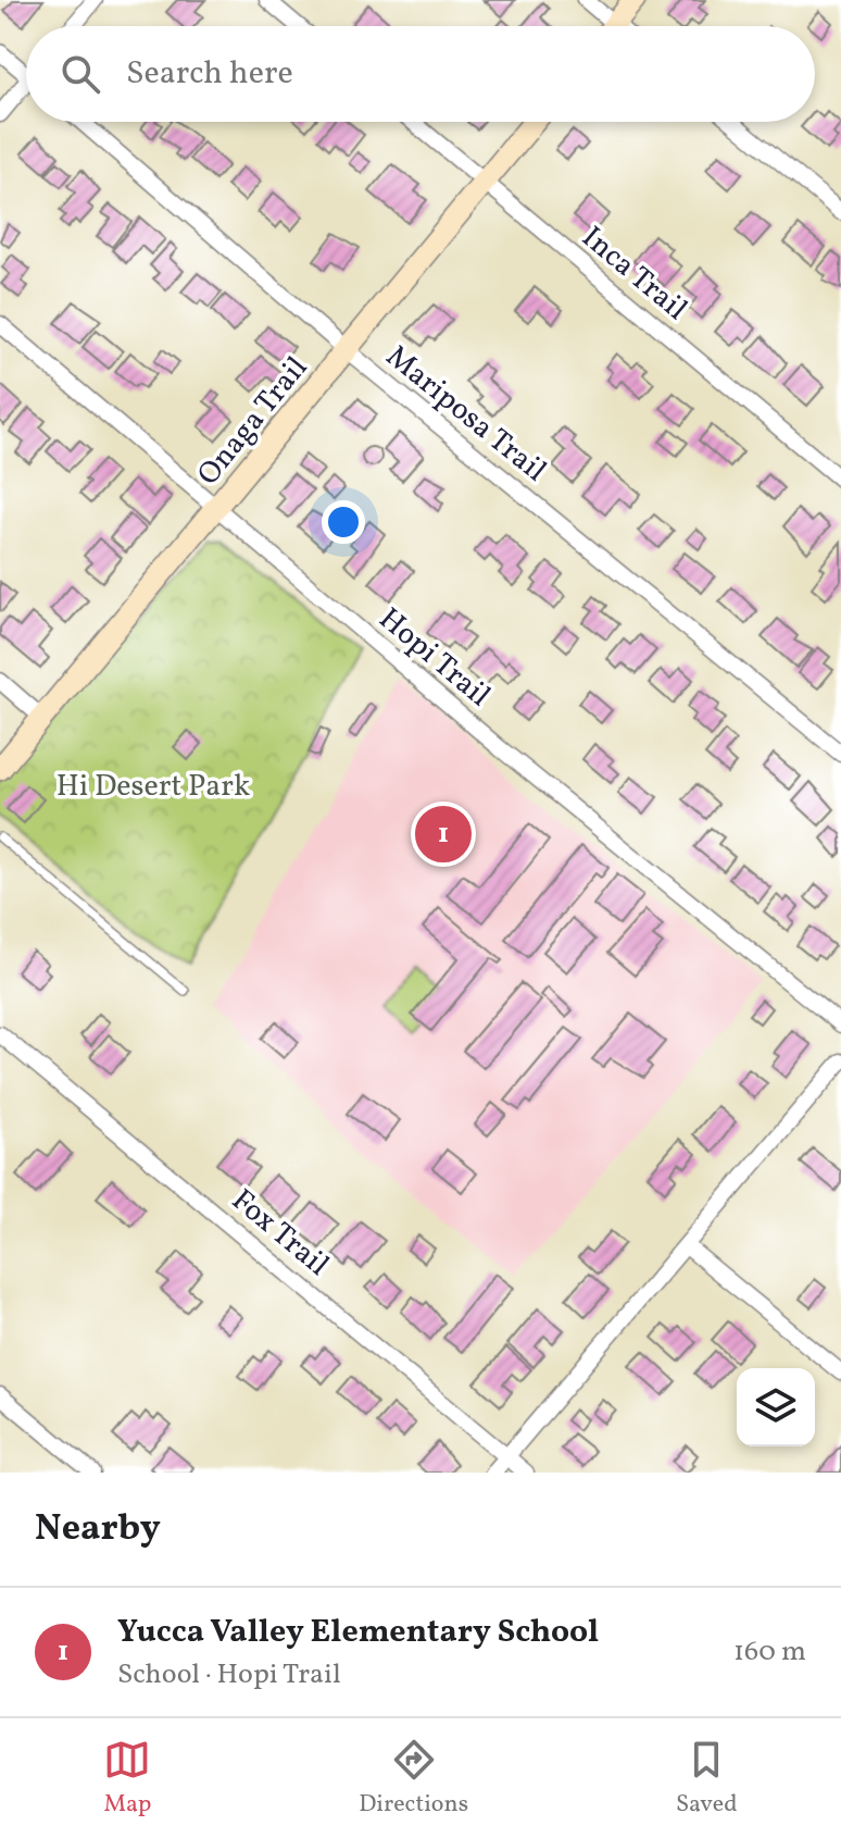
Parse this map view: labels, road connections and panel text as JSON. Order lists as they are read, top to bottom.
{
  "streets": {
    "street": [
      "Inca Trail",
      "Mariposa Trail",
      "Onaga Trail",
      "Hopi Trail",
      "Fox Trail"
    ]
  },
  "crossings": [
    ["Inca Trail", "Onaga Trail"],
    ["Mariposa Trail", "Onaga Trail"],
    ["Onaga Trail", "Hopi Trail"]
  ],
  "parks": ["Hi Desert Park"],
  "page": {
    "search": "Search here",
    "pins": "1",
    "heading": "Nearby",
    "list": [
      {
        "mark": "1",
        "name": "Yucca Valley Elementary School",
        "note": "School · Hopi Trail",
        "value": "160 m"
      }
    ],
    "nav": ["Map", "Directions", "Saved"]
  }
}
